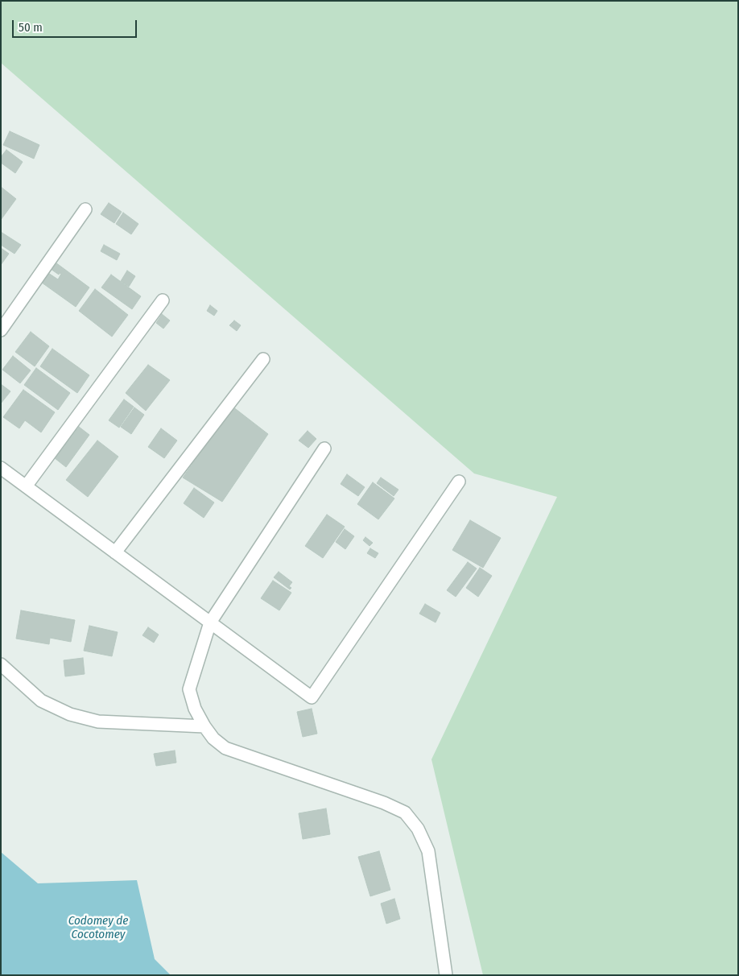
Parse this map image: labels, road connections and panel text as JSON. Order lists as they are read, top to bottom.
{
  "water": ["Codomey de Cocotomey"],
  "scale_bar": "50 m"
}
